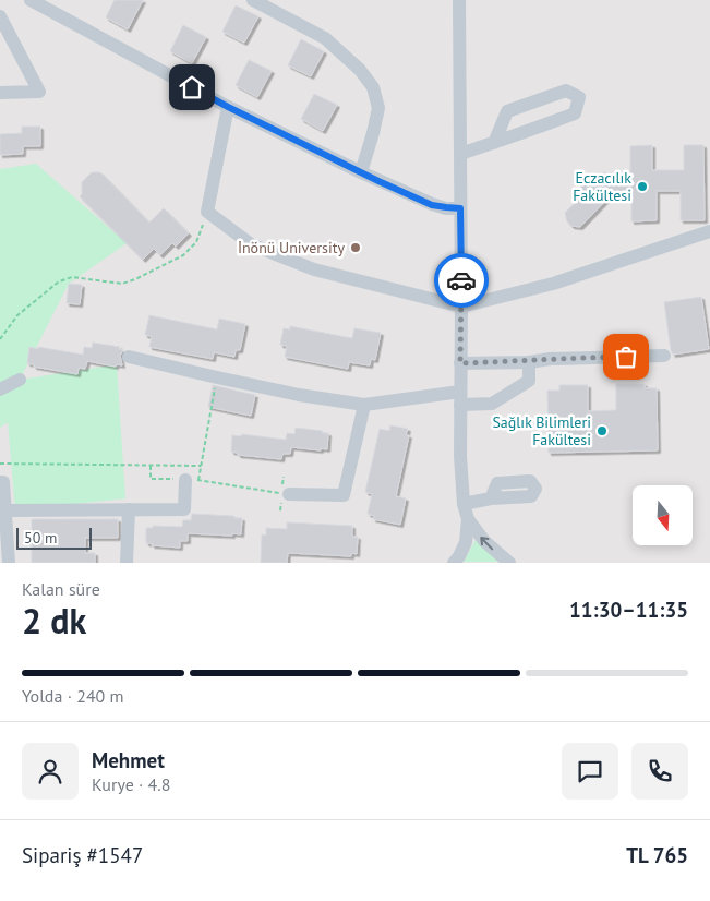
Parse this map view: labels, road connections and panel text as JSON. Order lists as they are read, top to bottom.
{
  "places": ["Eczacılık Fakültesi", "İnönü University", "Sağlık Bilimleri Fakültesi"],
  "scale_bar": "50 m",
  "north": "bottom",
  "page": {
    "scale": "50 m",
    "heading": ["2 dk", "Kalan süre", "11:30–11:35"],
    "panel": [
      "Mehmet",
      "Kurye · 4.8",
      "Sipariş #1547",
      "TL 765"
    ],
    "bar": "Yolda · 240 m"
  }
}
